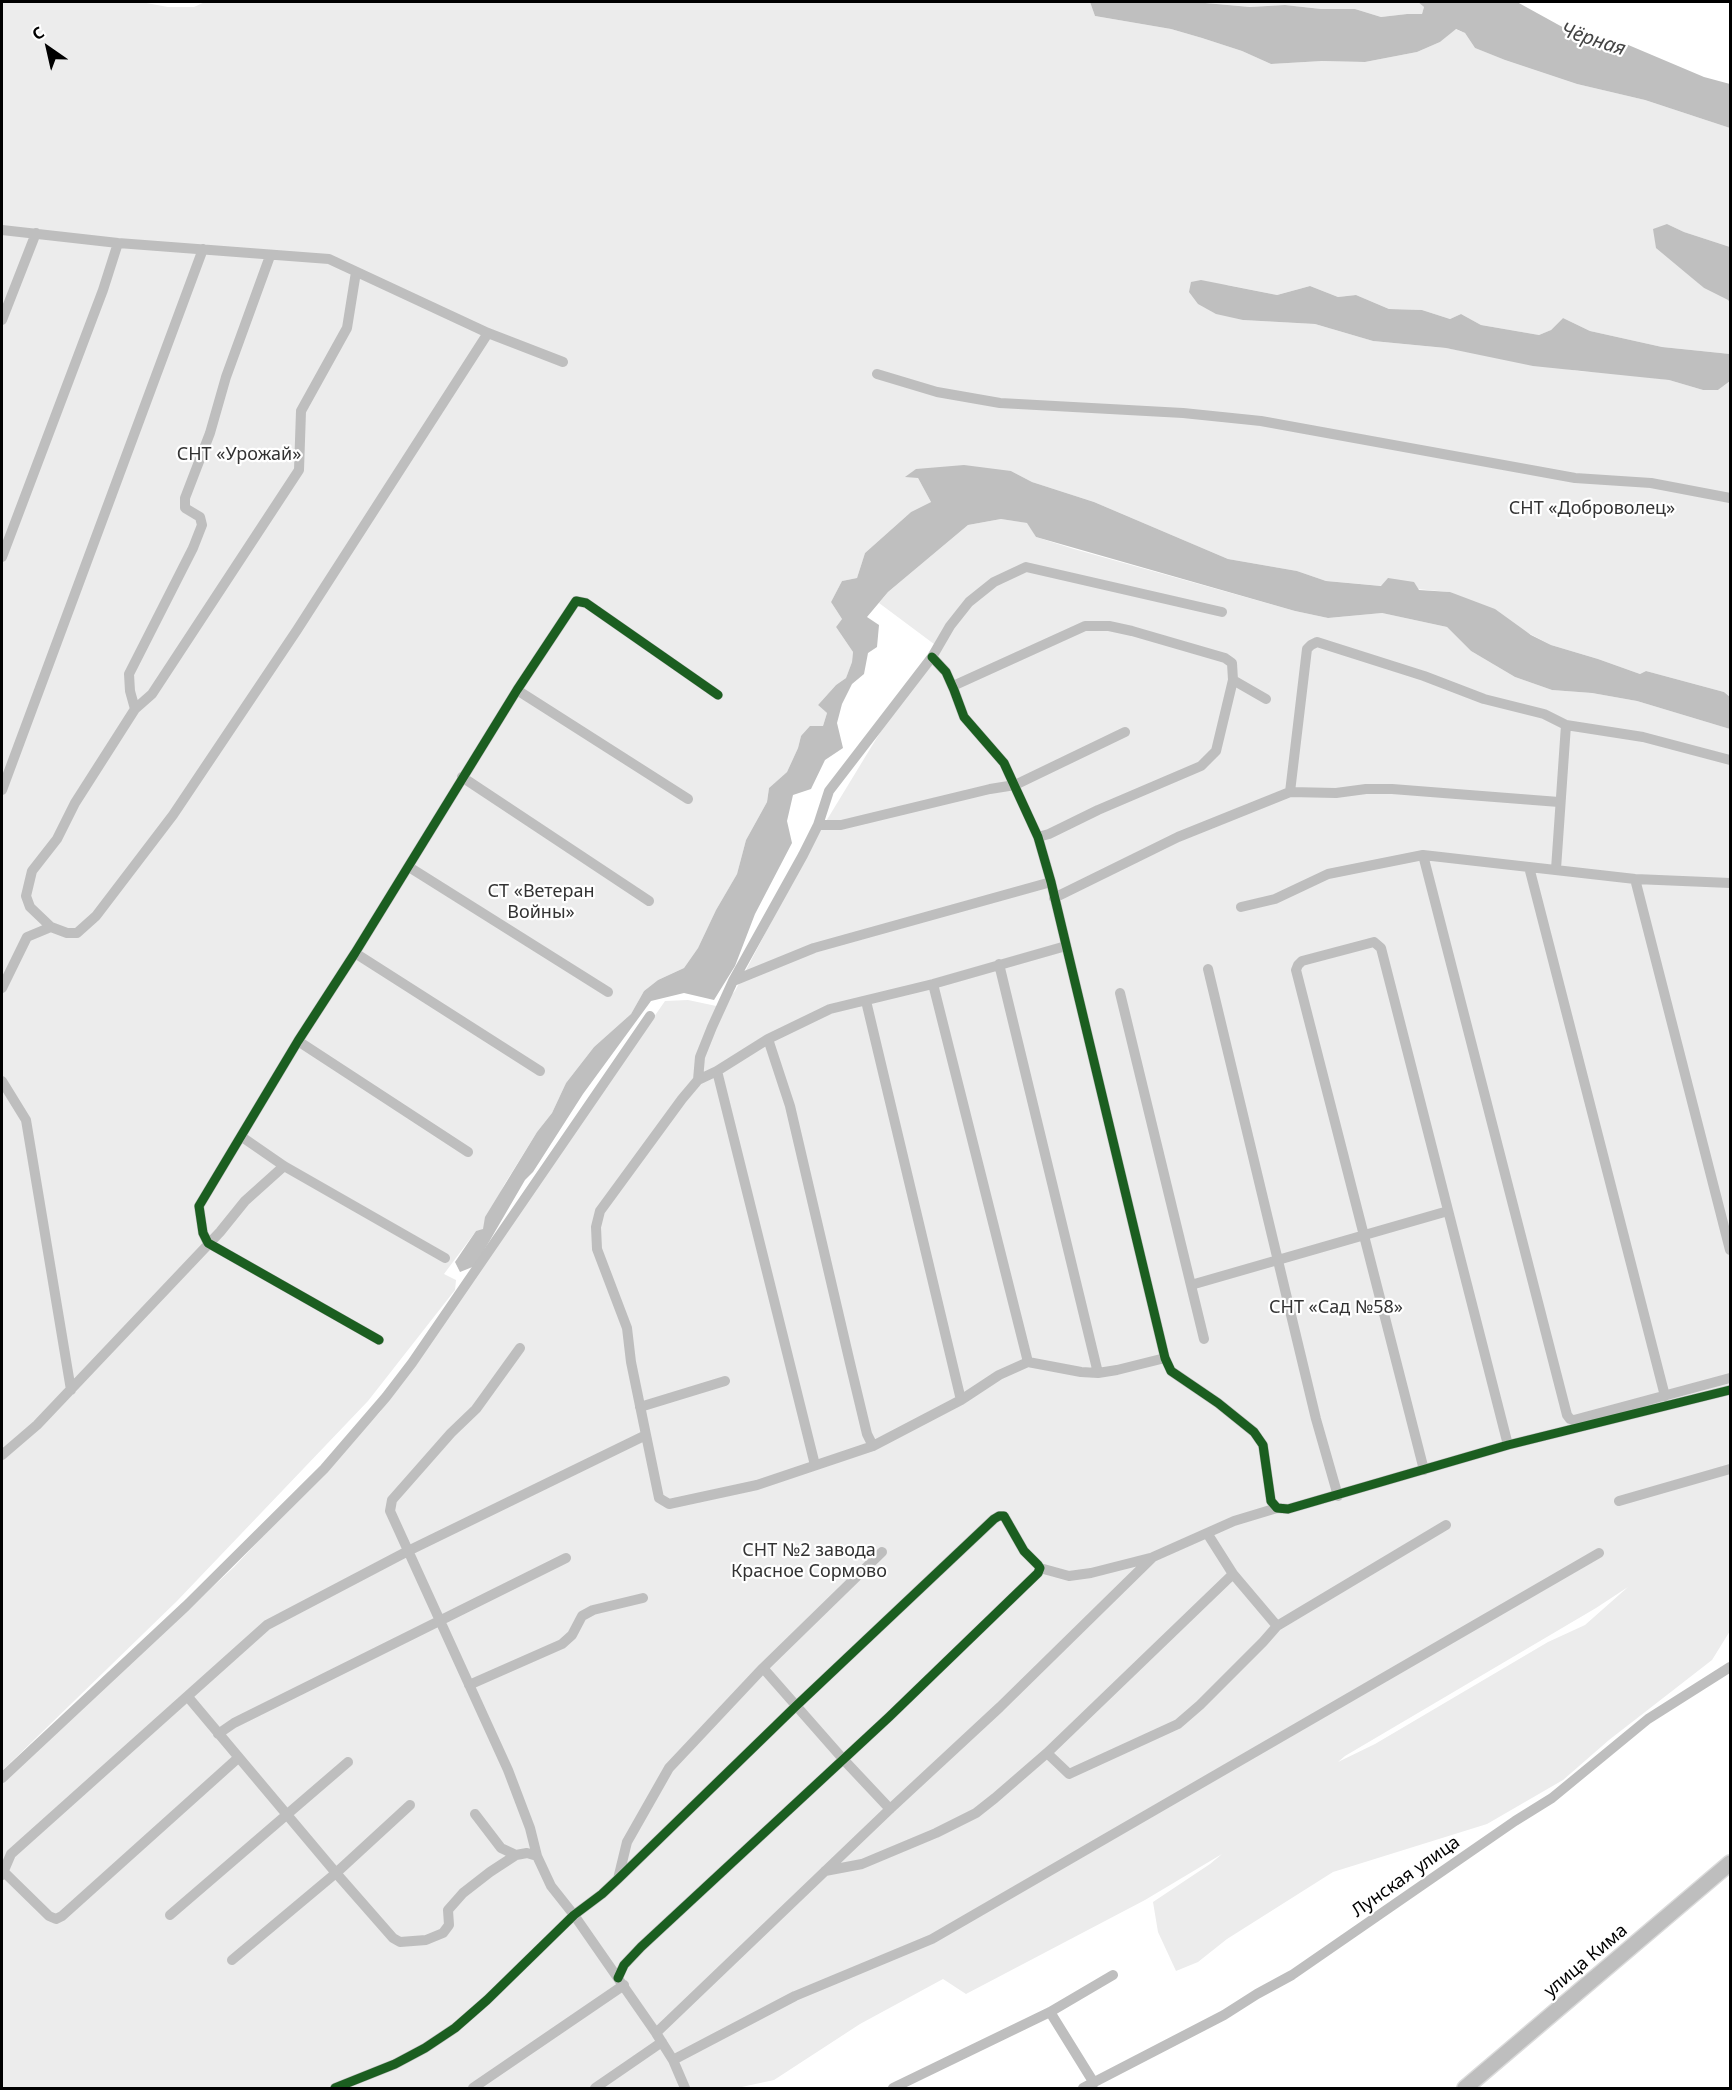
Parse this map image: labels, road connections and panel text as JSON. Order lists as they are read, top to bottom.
{
  "streets": {
    "main road": ["улица Кима"],
    "street": ["Лунская улица"]
  },
  "water": ["Чёрная"],
  "parks": [
    "СНТ «Урожай»",
    "СНТ «Доброволец»",
    "СТ «Ветеран Войны»",
    "СНТ «Сад №58»",
    "СНТ №2 завода Красное Сормово"
  ],
  "north": "top left"
}
